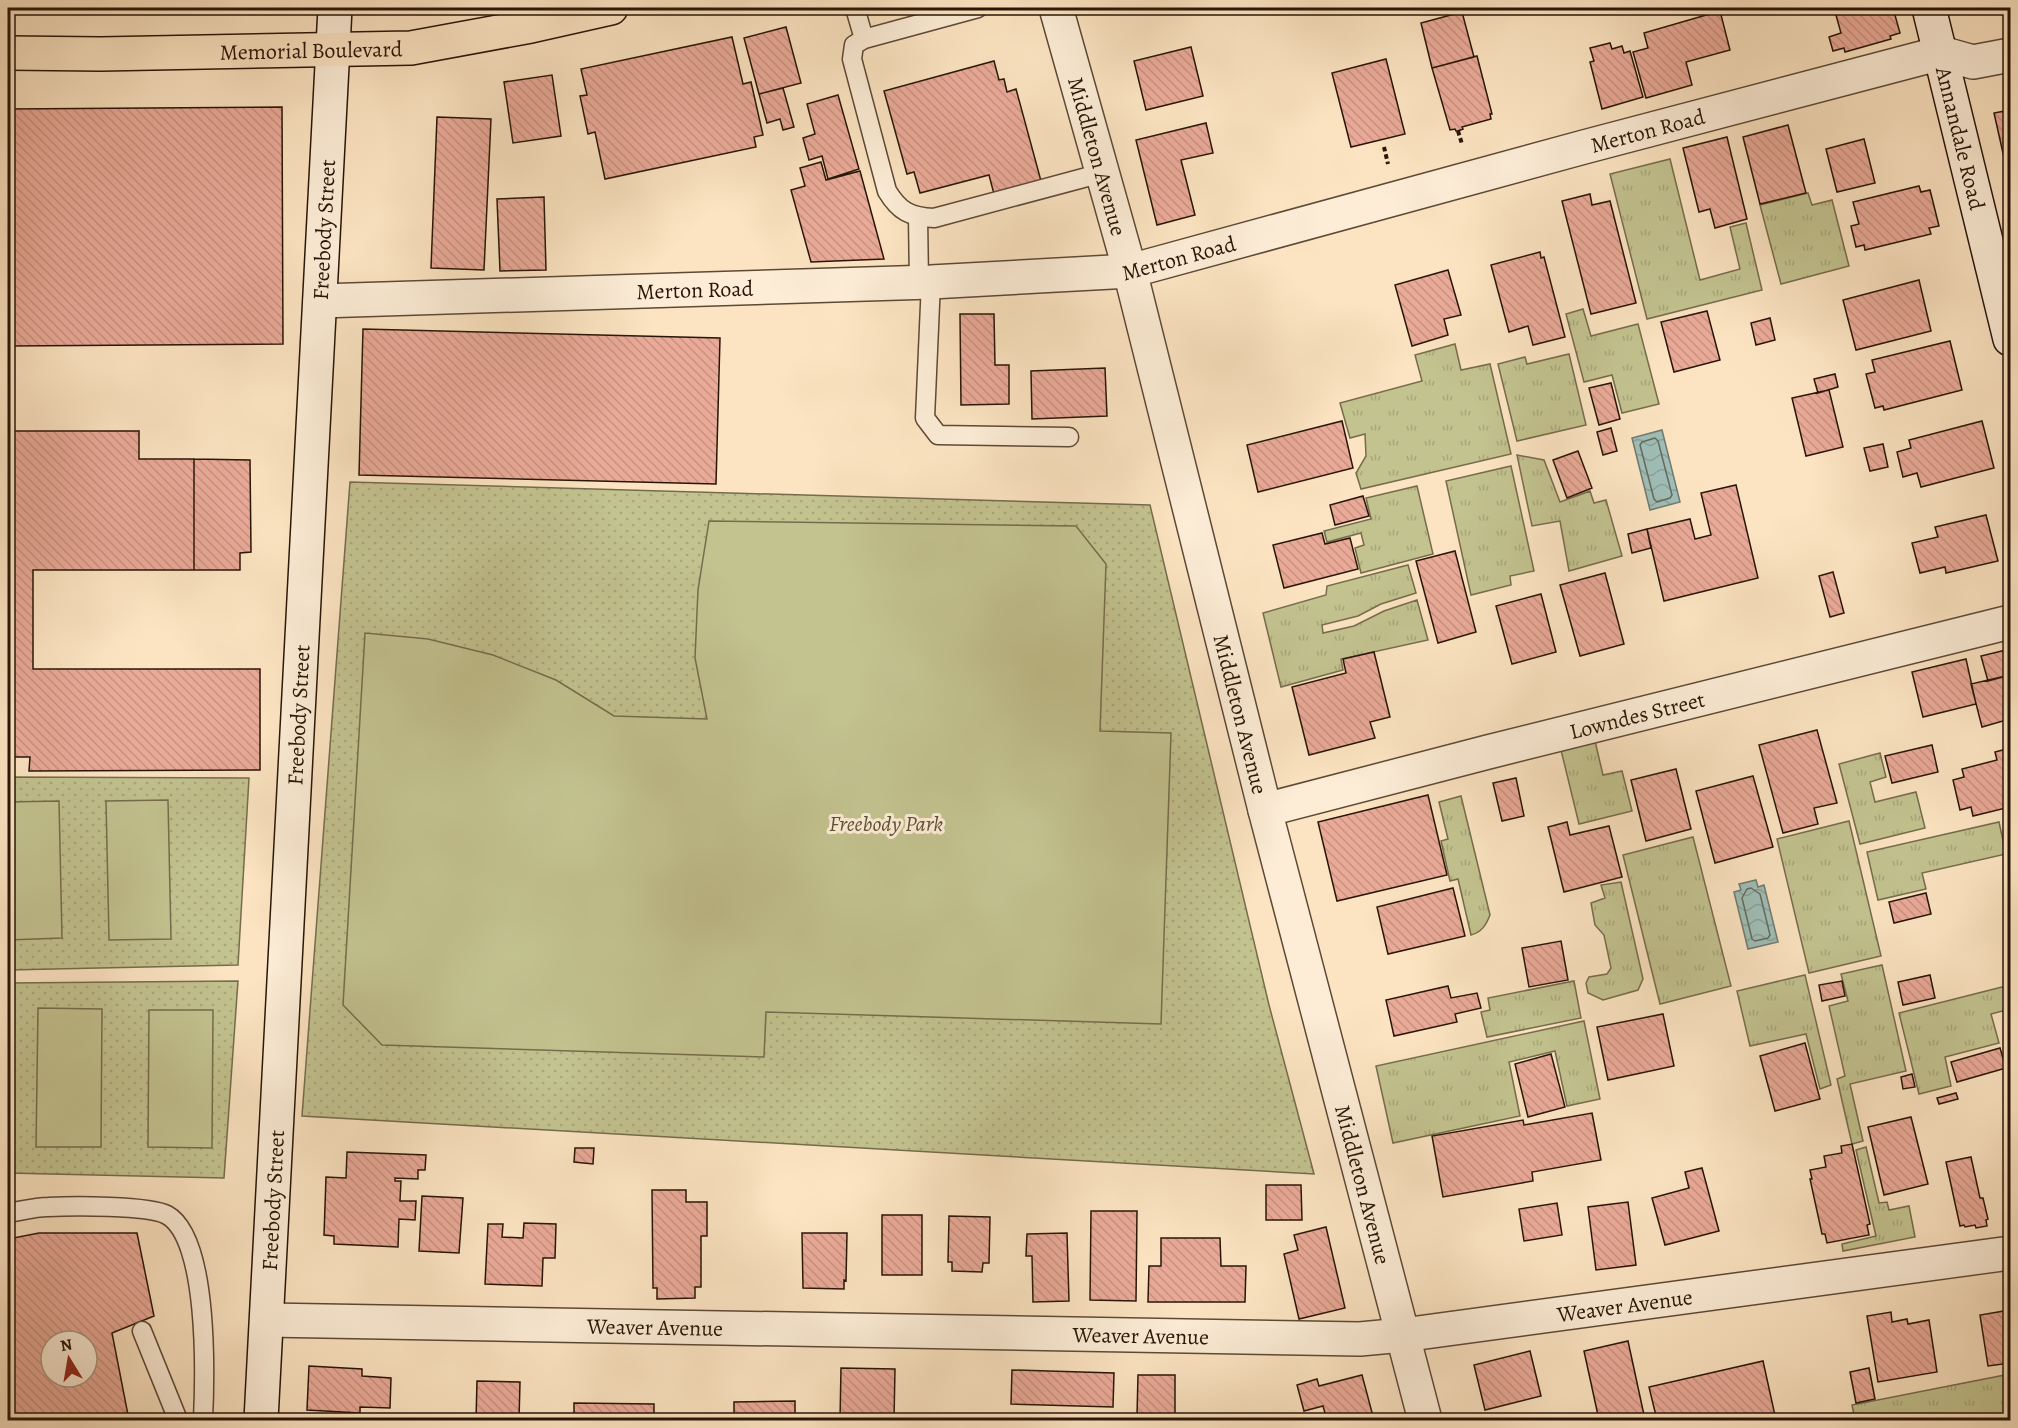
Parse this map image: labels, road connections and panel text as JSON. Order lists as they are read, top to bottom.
{
  "streets": {
    "main road": ["Memorial Boulevard"],
    "street": [
      "Merton Road",
      "Annandale Road",
      "Middleton Avenue",
      "Freebody Street",
      "Lowndes Street",
      "Weaver Avenue"
    ]
  },
  "crossings": [
    ["Memorial Boulevard", "Freebody Street"],
    ["Merton Road", "Annandale Road"],
    ["Merton Road", "Middleton Avenue"],
    ["Merton Road", "Freebody Street"],
    ["Middleton Avenue", "Lowndes Street"],
    ["Middleton Avenue", "Weaver Avenue"],
    ["Freebody Street", "Weaver Avenue"]
  ],
  "parks": ["Freebody Park"],
  "north": "top"
}
